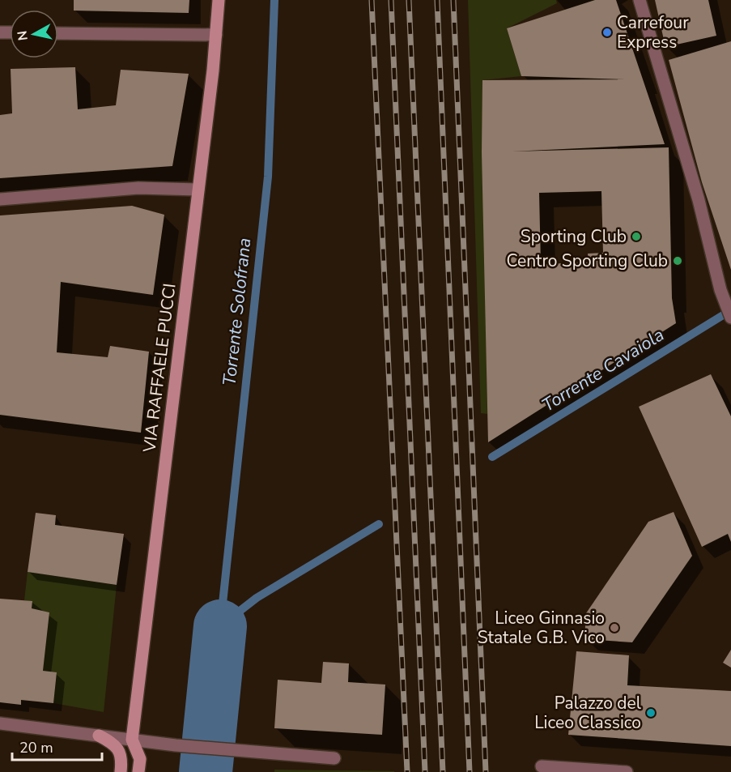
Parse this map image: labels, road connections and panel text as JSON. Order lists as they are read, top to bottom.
{
  "streets": {
    "main road": ["VIA RAFFAELE PUCCI"]
  },
  "water": ["Torrente Solofrana", "Torrente Cavaiola"],
  "places": [
    "Carrefour Express",
    "Sporting Club",
    "Centro Sporting Club",
    "Liceo Ginnasio Statale G.B. Vico",
    "Palazzo del Liceo Classico"
  ],
  "scale_bar": "20 m",
  "north": "left"
}
